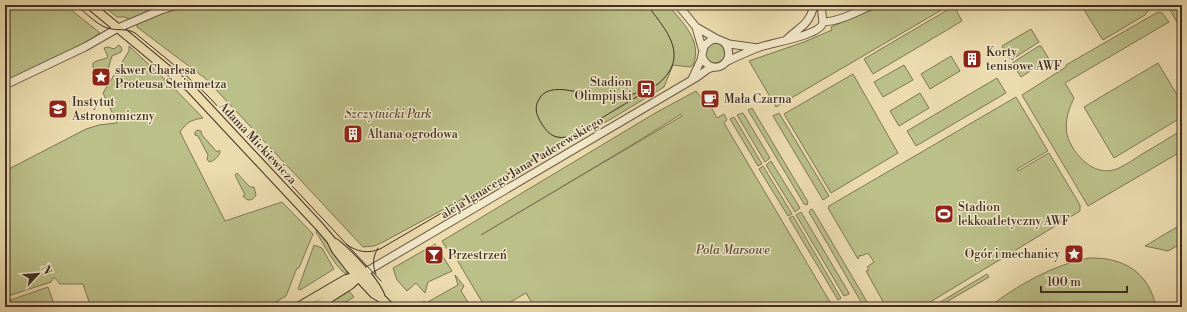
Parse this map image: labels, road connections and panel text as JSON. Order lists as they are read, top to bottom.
{
  "streets": {
    "main road": ["Adama Mickiewicza"],
    "street": ["aleja Ignacego Jana Paderewskiego"]
  },
  "crossings": [
    ["Adama Mickiewicza", "aleja Ignacego Jana Paderewskiego"]
  ],
  "parks": ["Szczytnicki Park", "Pola Marsowe"],
  "places": {
    "building": ["Korty tenisowe AWF", "Altana ogrodowa"],
    "place": ["skwer Charlesa Proteusa Steinmetza", "Ogór i mechanicy"],
    "bus stop": ["Stadion Olimpijski"],
    "cafe": ["Mała Czarna"],
    "school or university": ["Instytut Astronomiczny"],
    "sports": ["Stadion lekkoatletyczny AWF"],
    "bar": ["Przestrzeń"]
  },
  "scale_bar": "100 m",
  "north": "top right"
}
